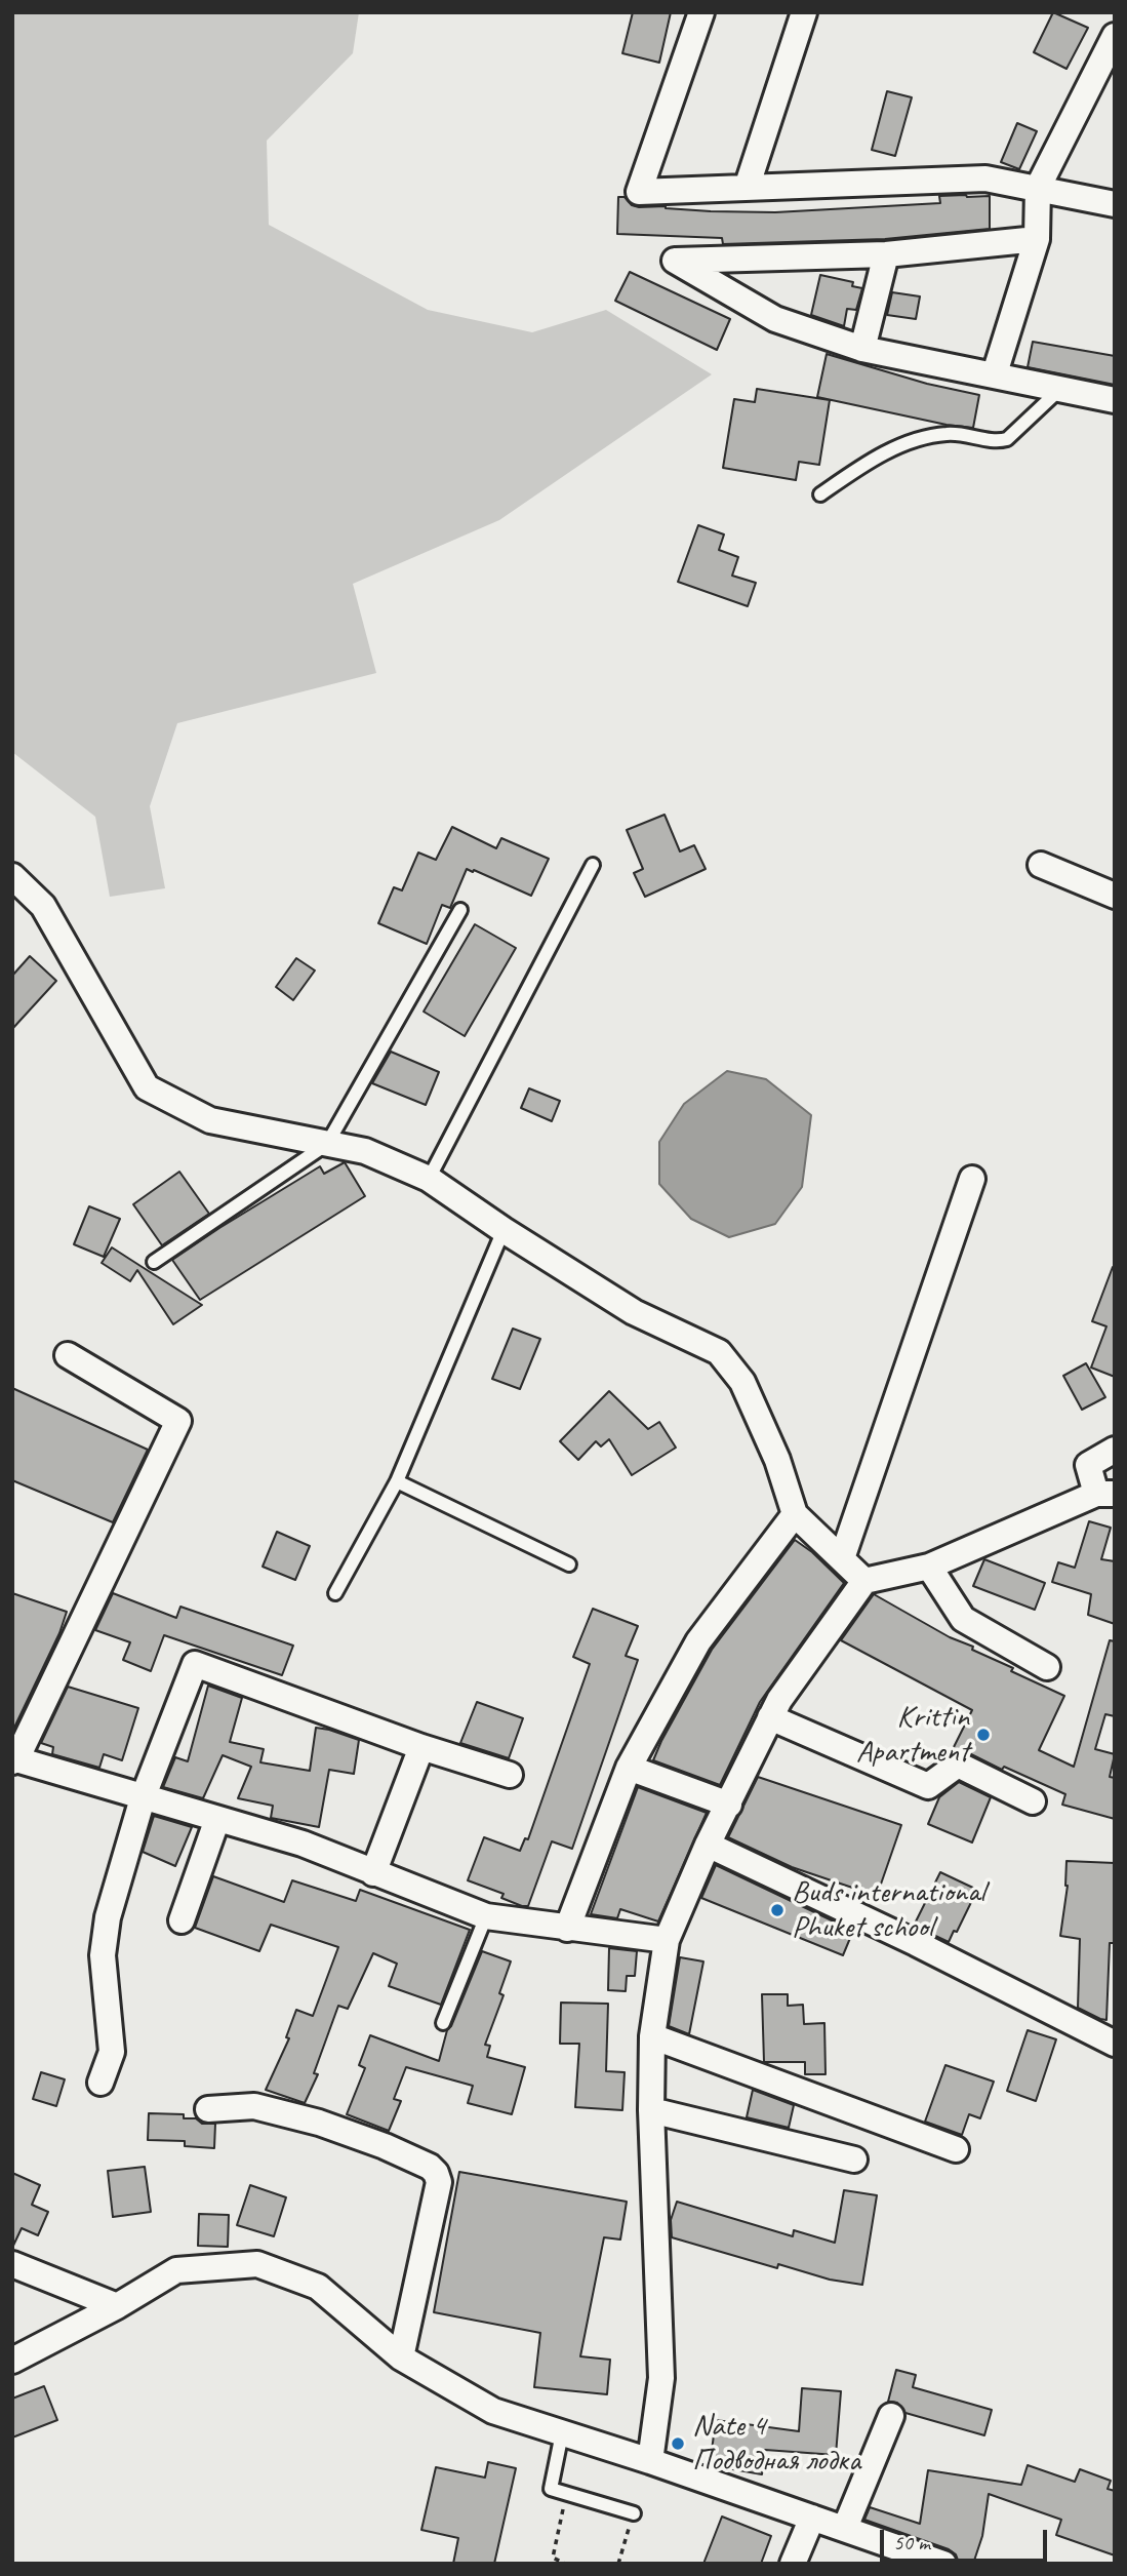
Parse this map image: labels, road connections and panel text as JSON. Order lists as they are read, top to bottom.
{
  "places": ["Krittin Apartment", "Buds international Phuket school", "Nate 4 Подводная лодка"],
  "scale_bar": "50 m"
}
